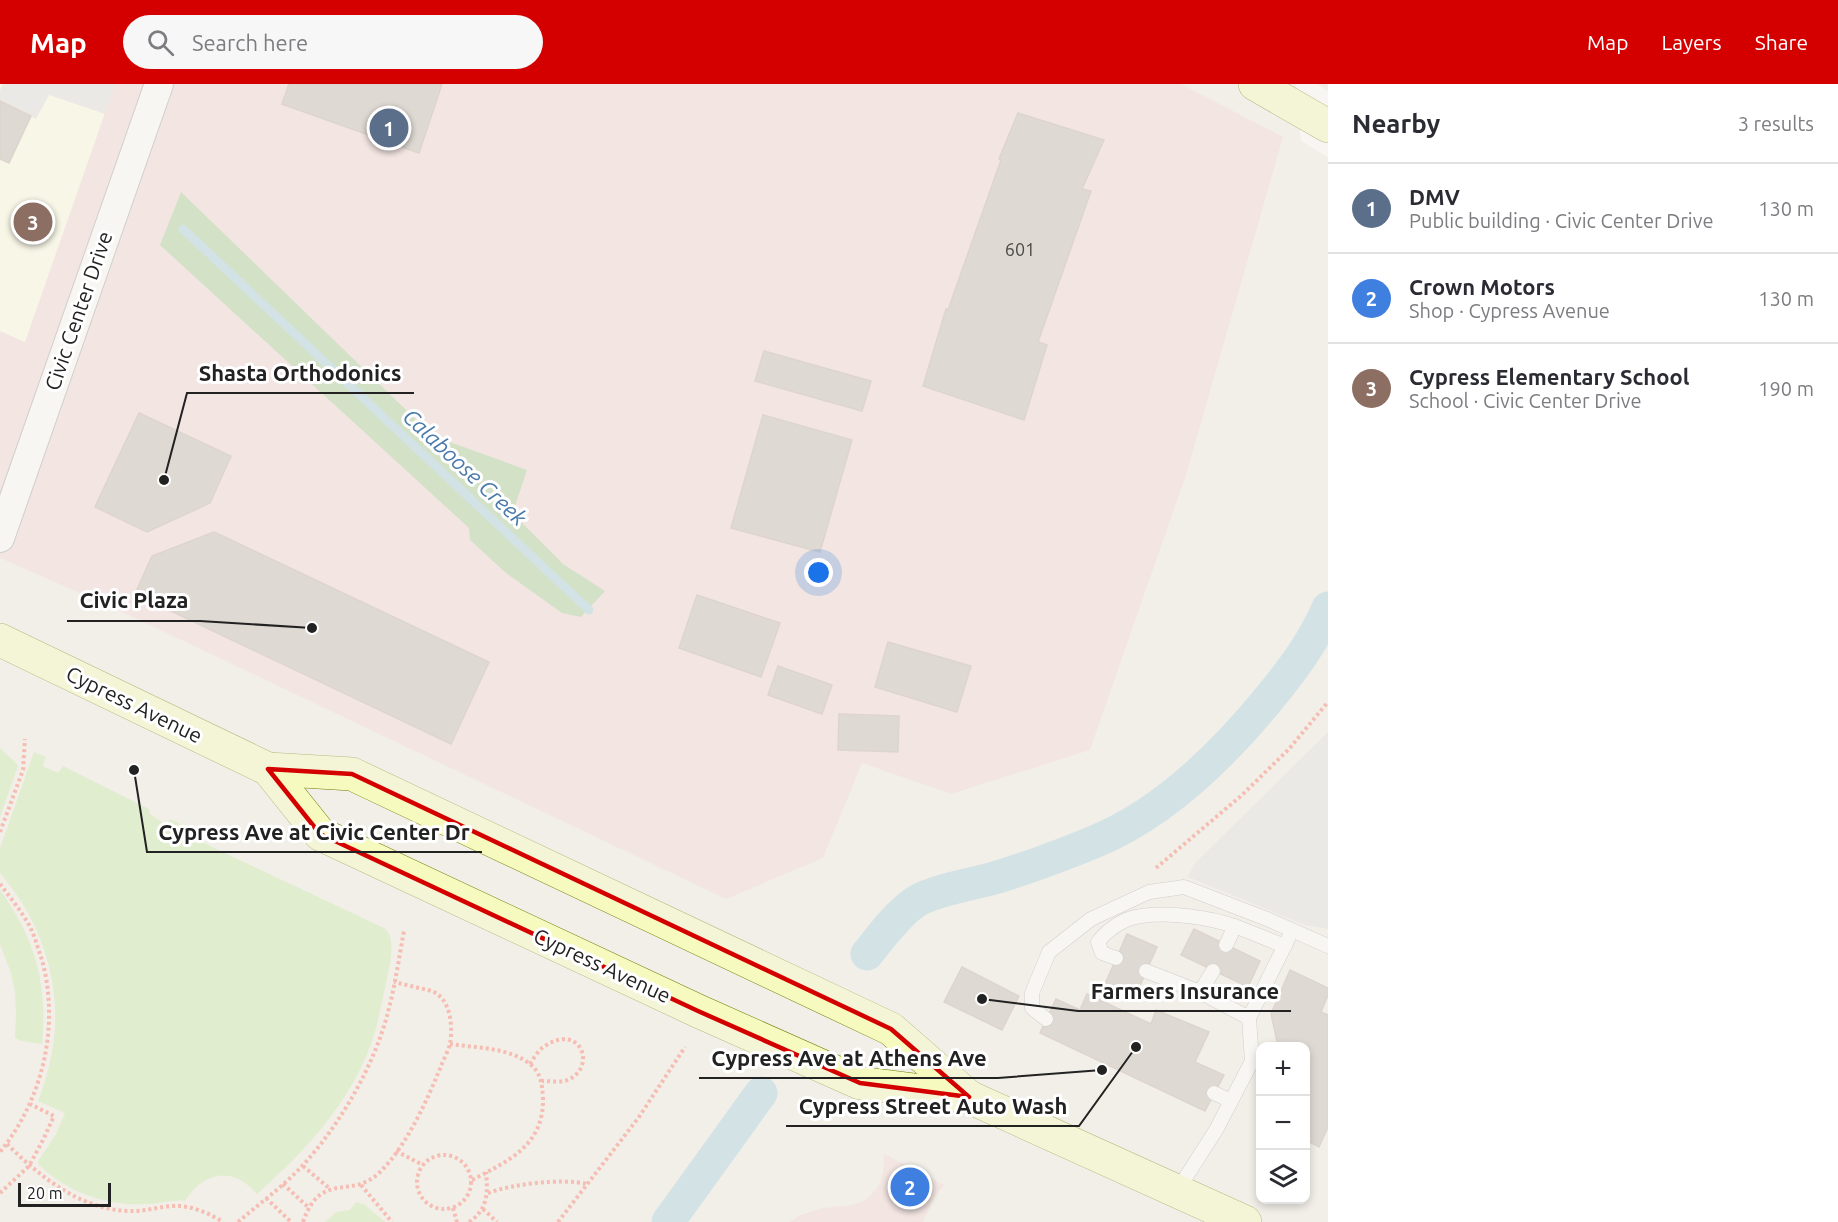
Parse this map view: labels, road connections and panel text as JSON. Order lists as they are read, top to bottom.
{
  "streets": {
    "main road": ["Cypress Avenue"],
    "street": ["Civic Center Drive"]
  },
  "water": ["Calaboose Creek"],
  "places": [
    "Shasta Orthodonics",
    "Civic Plaza",
    "Cypress Ave at Civic Center Dr",
    "Farmers Insurance",
    "Cypress Street Auto Wash",
    "Cypress Ave at Athens Ave"
  ],
  "house_numbers": ["601"],
  "scale_bar": "20 m",
  "page": {
    "header": "Map",
    "search": "Search here",
    "nav": ["Map", "Layers", "Share"],
    "heading": ["Nearby", "3 results"],
    "pins": ["1", "3", "2"],
    "list": [
      {
        "mark": "1",
        "name": "DMV",
        "note": "Public building · Civic Center Drive",
        "value": "130 m"
      },
      {
        "mark": "2",
        "name": "Crown Motors",
        "note": "Shop · Cypress Avenue",
        "value": "130 m"
      },
      {
        "mark": "3",
        "name": "Cypress Elementary School",
        "note": "School · Civic Center Drive",
        "value": "190 m"
      }
    ],
    "map_buttons": ["+", "−"],
    "scale": "20 m"
  }
}
